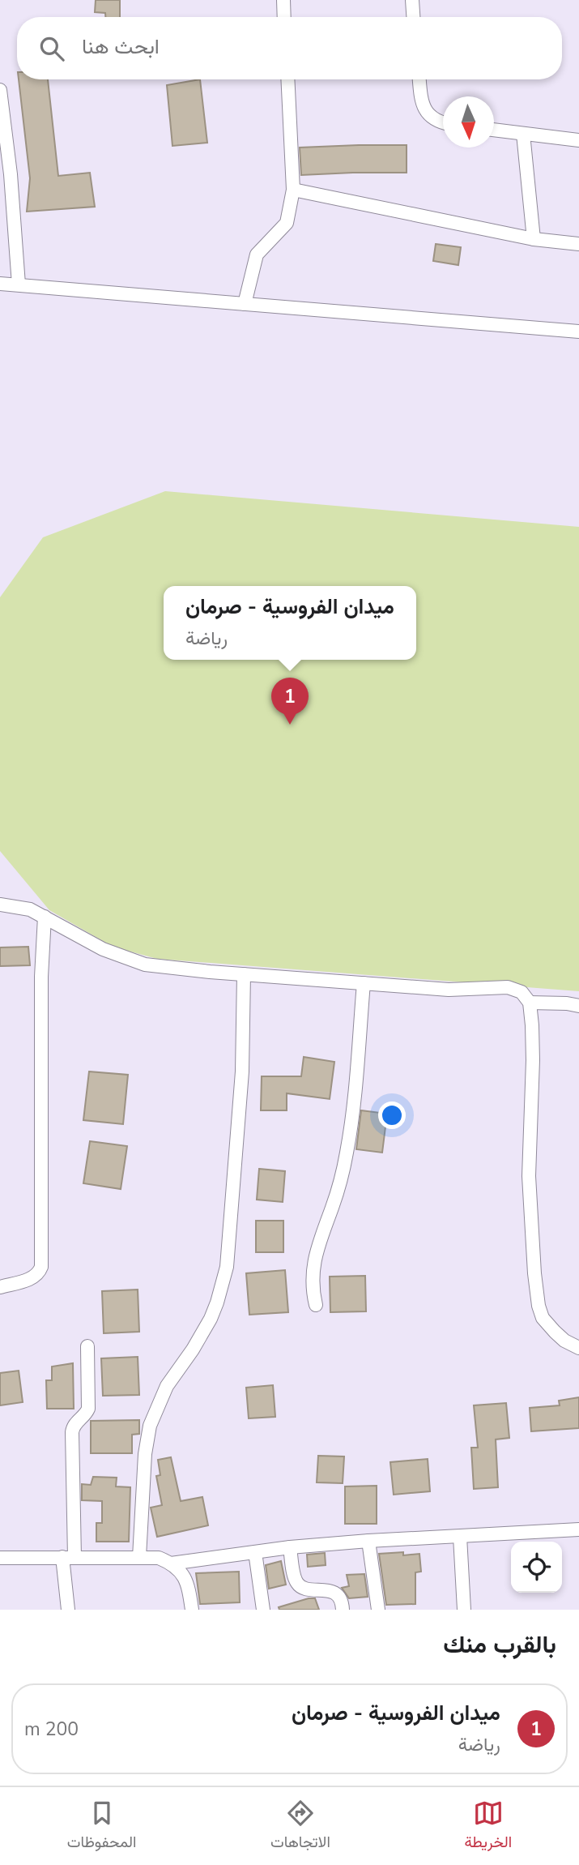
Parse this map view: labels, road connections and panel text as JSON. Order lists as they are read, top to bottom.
{
  "north": "bottom",
  "page": {
    "search": "ابحث هنا",
    "popup": ["ميدان الفروسية - صرمان", "رياضة"],
    "pins": "1",
    "heading": "بالقرب منك",
    "list": [
      {
        "mark": "1",
        "name": "ميدان الفروسية - صرمان",
        "note": "رياضة",
        "value": "200 m"
      }
    ],
    "nav": ["الخريطة", "الاتجاهات", "المحفوظات"]
  }
}
